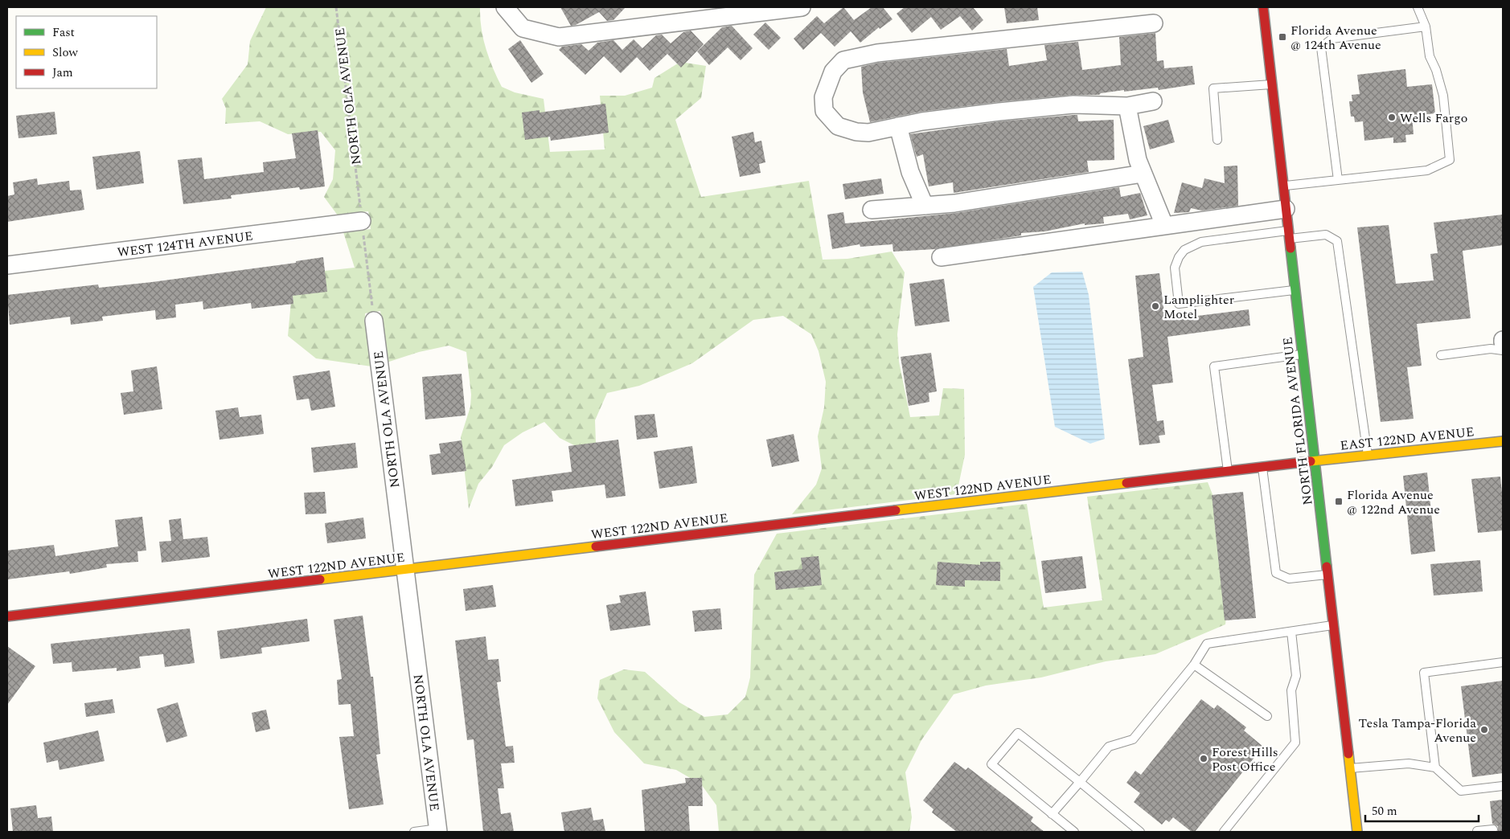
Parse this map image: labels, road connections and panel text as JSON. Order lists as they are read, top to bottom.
{
  "streets": {
    "street": [
      "NORTH OLA AVENUE",
      "WEST 124TH AVENUE",
      "NORTH FLORIDA AVENUE",
      "EAST 122ND AVENUE",
      "WEST 122ND AVENUE"
    ]
  },
  "crossings": [
    ["NORTH OLA AVENUE", "WEST 124TH AVENUE"],
    ["NORTH OLA AVENUE", "WEST 122ND AVENUE"],
    ["NORTH FLORIDA AVENUE", "EAST 122ND AVENUE"],
    ["NORTH FLORIDA AVENUE", "WEST 122ND AVENUE"],
    ["EAST 122ND AVENUE", "WEST 122ND AVENUE"]
  ],
  "places": {
    "transit": ["Florida Avenue @ 124th Avenue", "Florida Avenue @ 122nd Avenue"],
    "other": [
      "Wells Fargo",
      "Lamplighter Motel",
      "Tesla Tampa-Florida Avenue",
      "Forest Hills Post Office"
    ]
  },
  "legend": ["Fast", "Slow", "Jam"],
  "scale_bar": "50 m"
}
